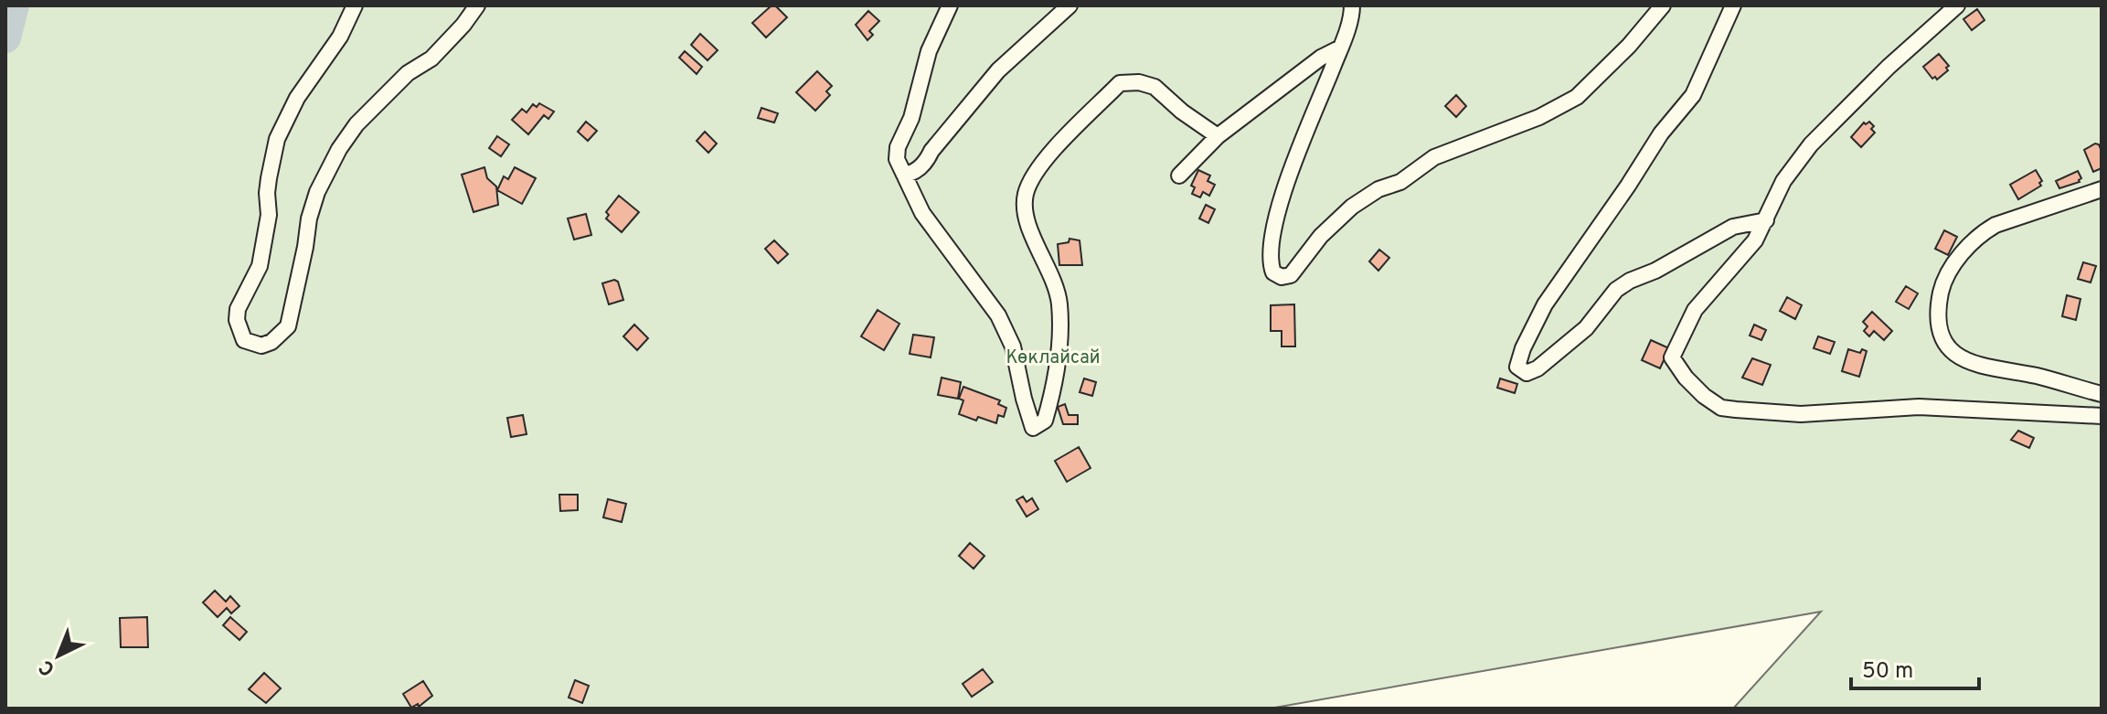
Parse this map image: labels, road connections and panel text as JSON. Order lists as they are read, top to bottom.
{
  "parks": ["Көклайсай"],
  "scale_bar": "50 m",
  "north": "bottom left"
}
